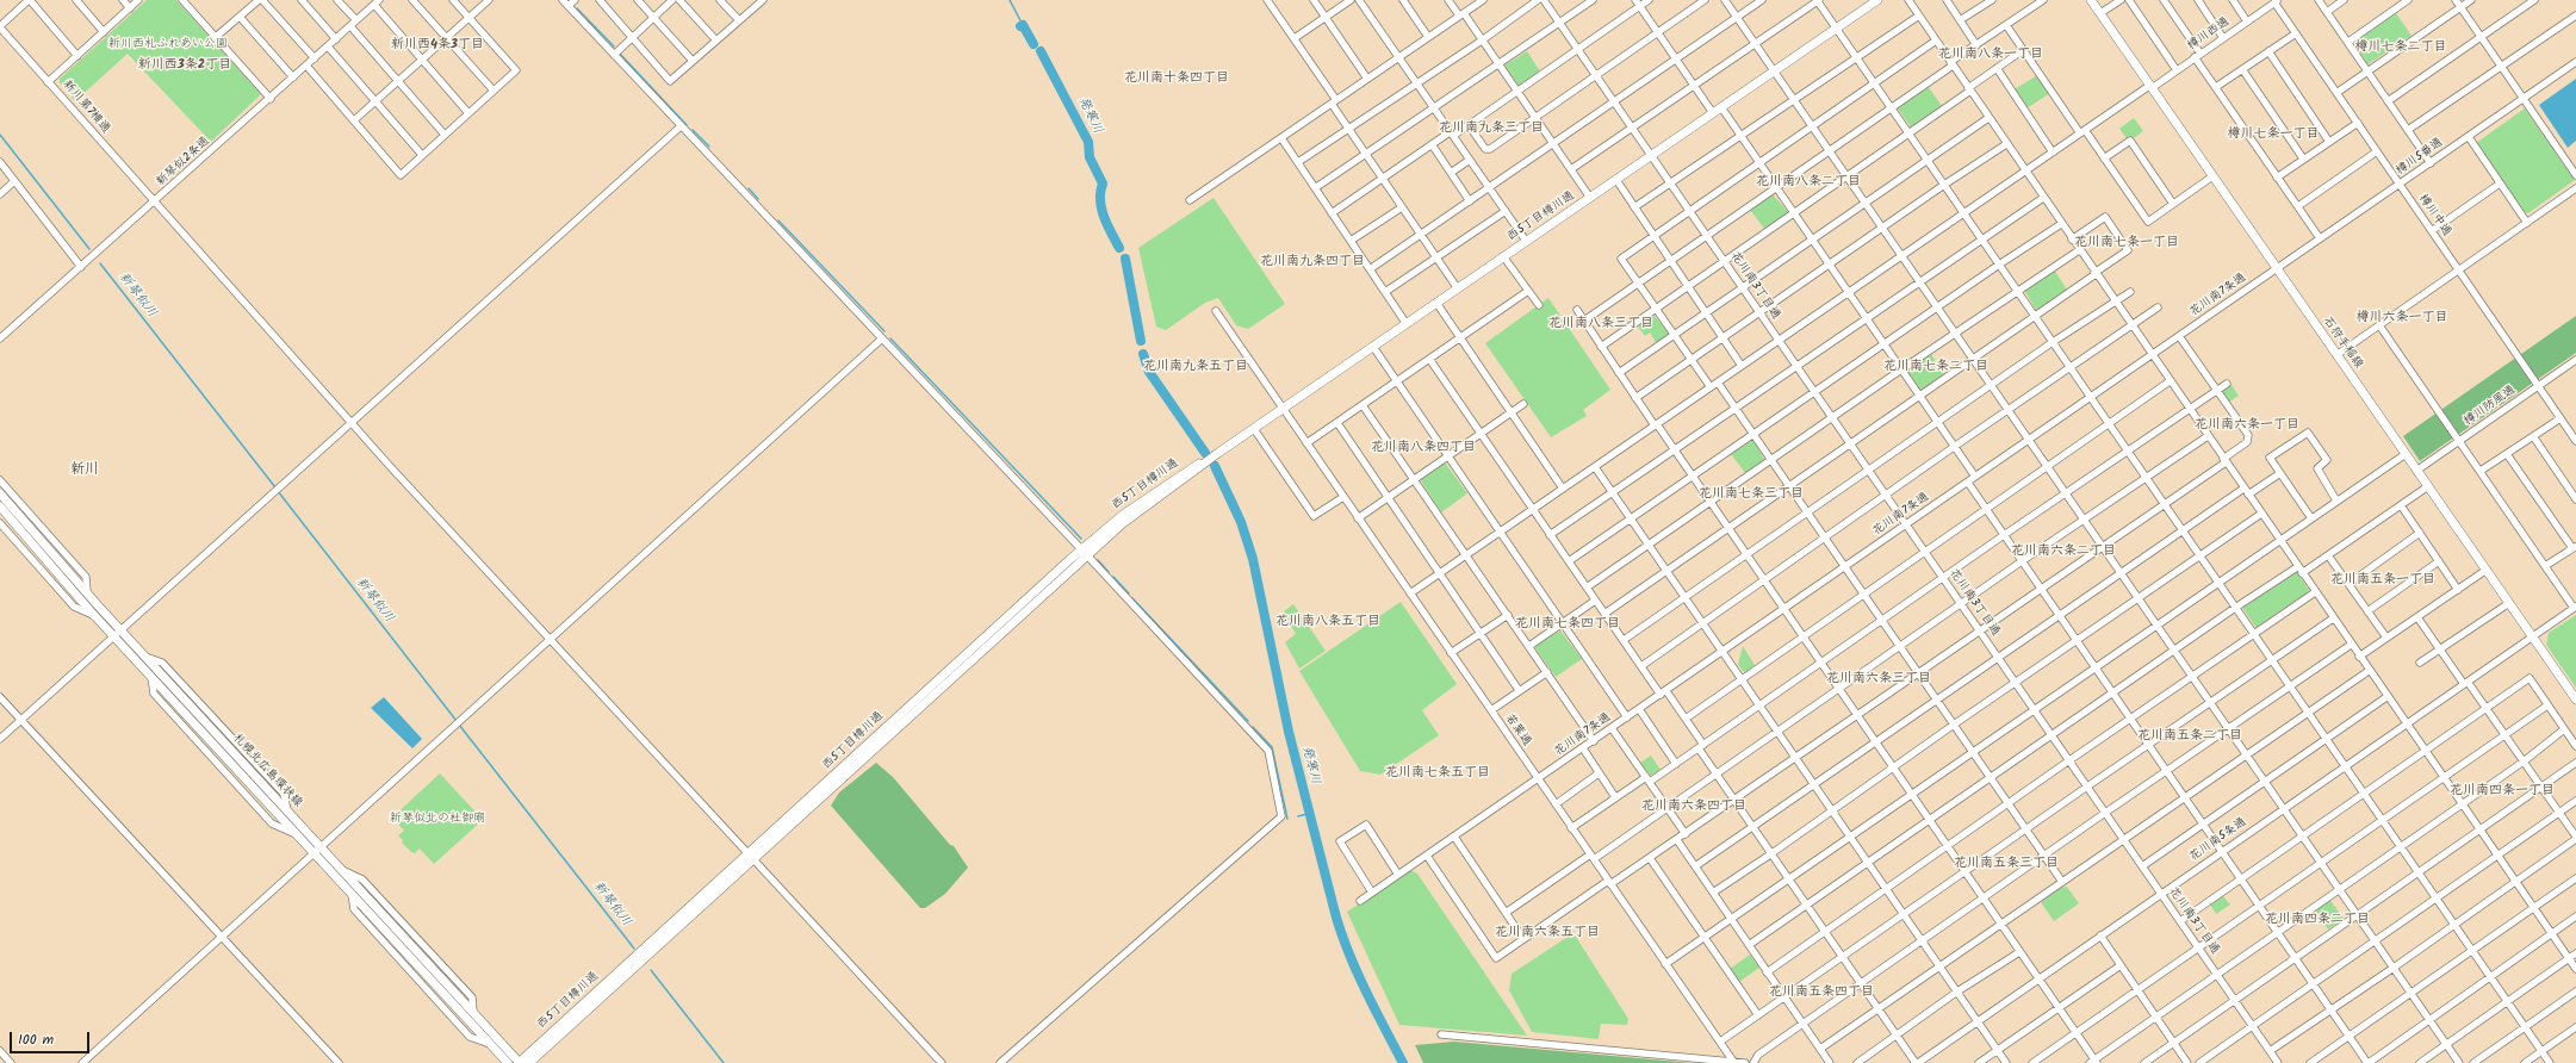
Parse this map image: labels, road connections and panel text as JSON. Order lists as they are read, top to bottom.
{
  "streets": {
    "main road": ["西5丁目樽川通", "石狩手稲線", "札幌北広島環状線"],
    "street": [
      "樽川西通",
      "新川第7横通",
      "樽川5番通",
      "新琴似2条通",
      "樽川中通",
      "花川南3丁目通",
      "花川南7条通",
      "樽川防風通",
      "若葉通",
      "花川南5条通"
    ]
  },
  "crossings": [
    ["樽川西通", "樽川中通"],
    ["樽川西通", "花川南3丁目通"],
    ["樽川西通", "石狩手稲線"],
    ["樽川西通", "若葉通"],
    ["新川第7横通", "新琴似2条通"],
    ["新川第7横通", "西5丁目樽川通"],
    ["樽川5番通", "樽川中通"],
    ["樽川5番通", "花川南7条通"],
    ["樽川5番通", "石狩手稲線"],
    ["樽川中通", "樽川防風通"],
    ["西5丁目樽川通", "花川南3丁目通"],
    ["西5丁目樽川通", "若葉通"],
    ["西5丁目樽川通", "札幌北広島環状線"],
    ["花川南3丁目通", "花川南7条通"],
    ["花川南3丁目通", "花川南5条通"],
    ["花川南7条通", "石狩手稲線"],
    ["花川南7条通", "若葉通"],
    ["石狩手稲線", "樽川防風通"],
    ["石狩手稲線", "花川南5条通"]
  ],
  "districts": [
    "新川西4条3丁目",
    "樽川七条二丁目",
    "花川南八条一丁目",
    "新川西3条2丁目",
    "花川南十条四丁目",
    "花川南九条三丁目",
    "樽川七条一丁目",
    "花川南八条二丁目",
    "花川南七条一丁目",
    "花川南九条四丁目",
    "樽川六条一丁目",
    "花川南八条三丁目",
    "花川南九条五丁目",
    "花川南七条二丁目",
    "花川南六条一丁目",
    "花川南八条四丁目",
    "新川",
    "花川南七条三丁目",
    "花川南六条二丁目",
    "花川南五条一丁目",
    "花川南八条五丁目",
    "花川南七条四丁目",
    "花川南六条三丁目",
    "花川南五条二丁目",
    "花川南七条五丁目",
    "花川南四条一丁目",
    "花川南六条四丁目",
    "花川南五条三丁目",
    "花川南四条二丁目",
    "花川南六条五丁目",
    "花川南五条四丁目"
  ],
  "water": ["発寒川", "新琴似川"],
  "parks": ["新川西札ふれあい公園", "新琴似北の杜御廟"],
  "scale_bar": "100 m"
}
